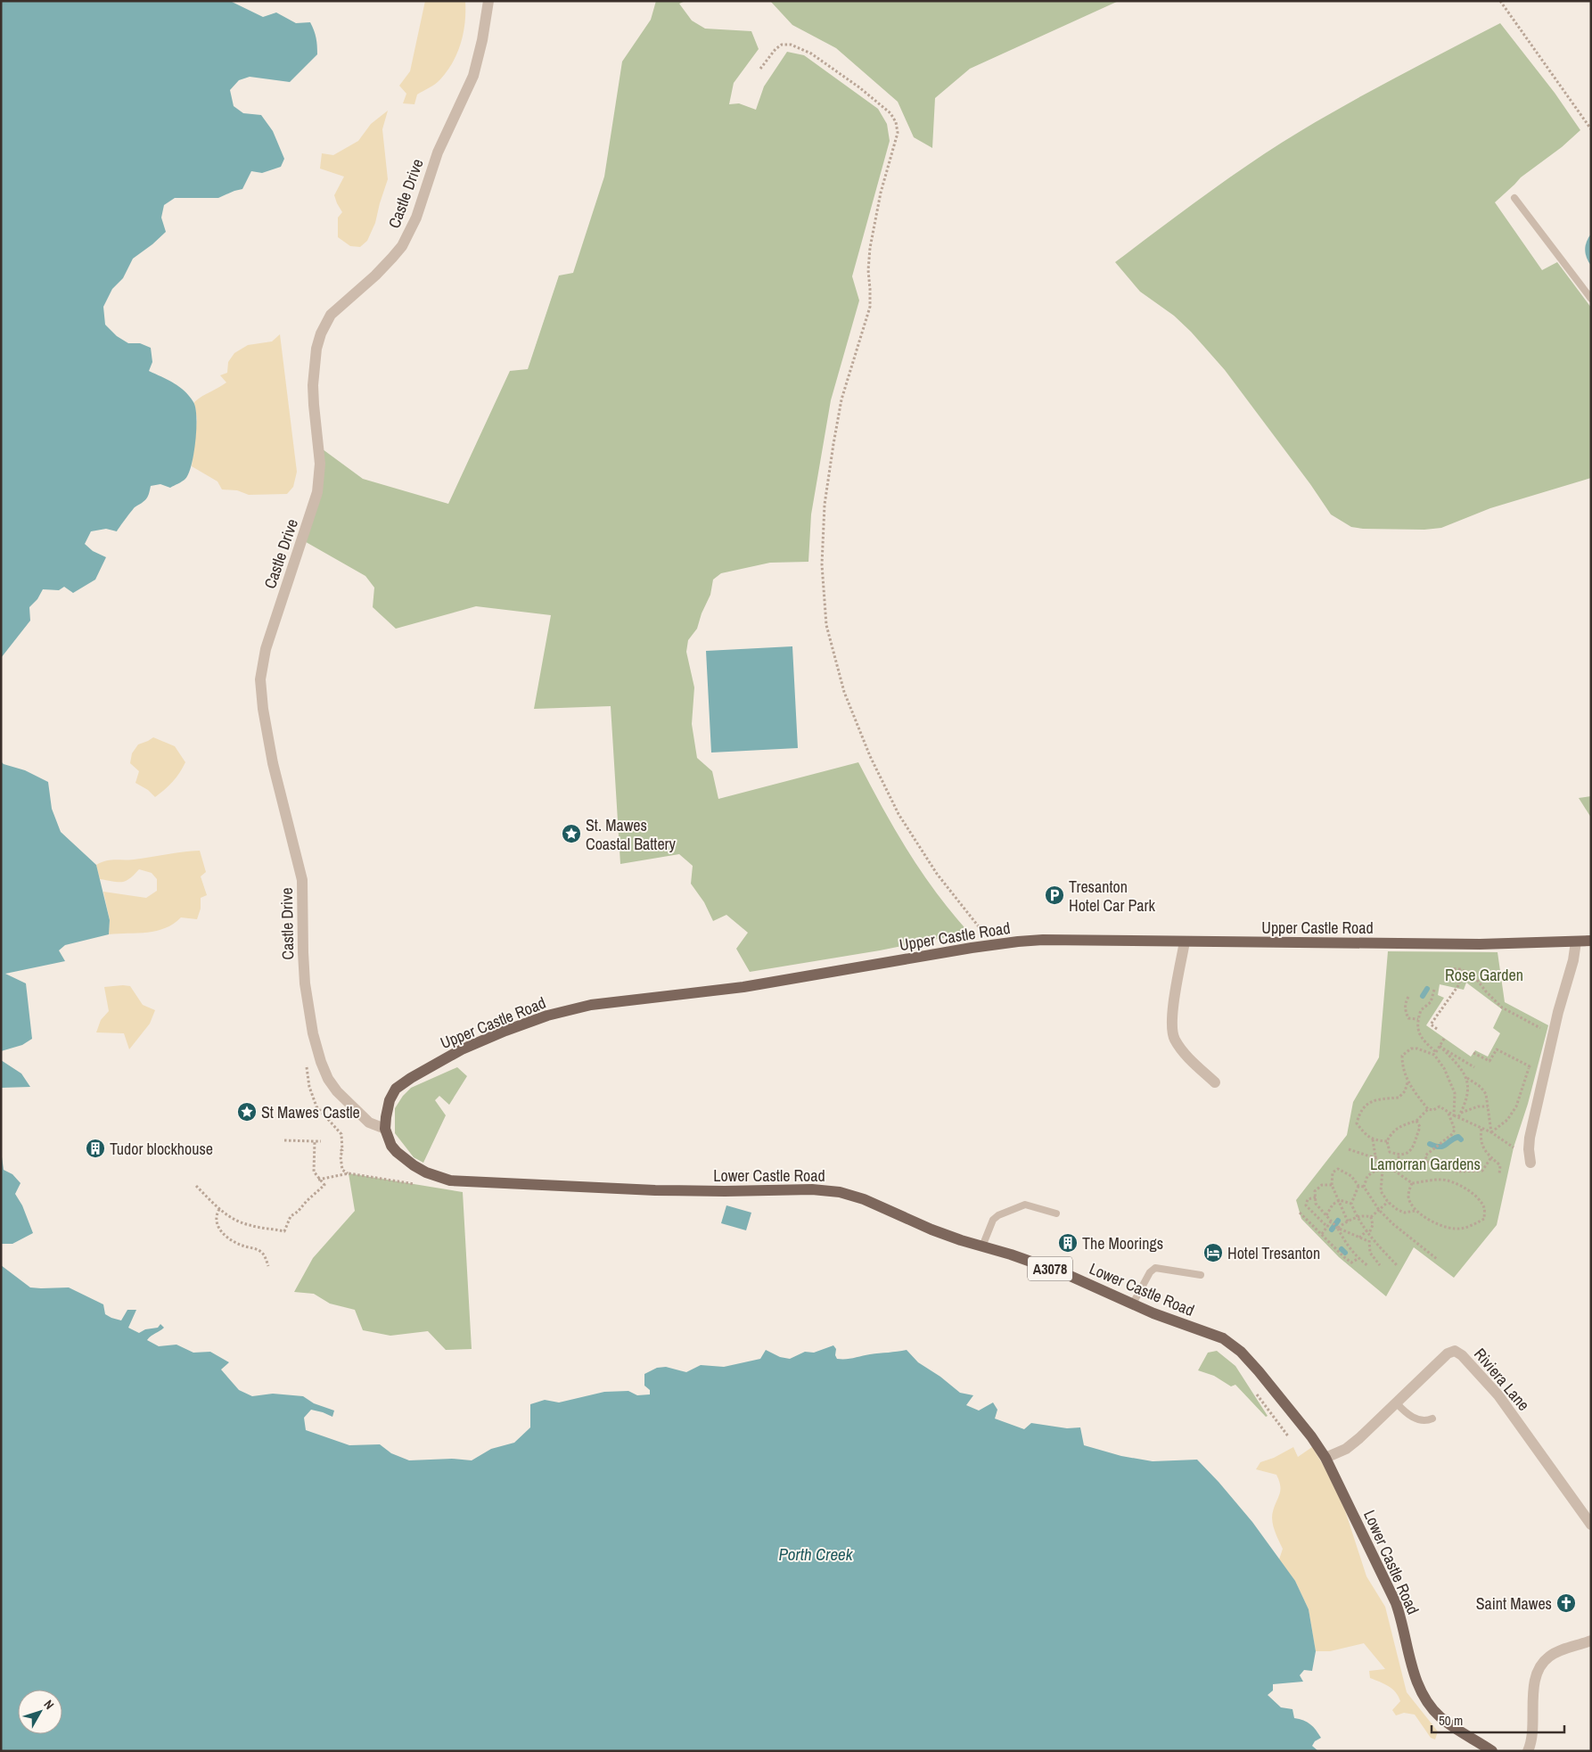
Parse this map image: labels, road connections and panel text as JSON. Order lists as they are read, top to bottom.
{
  "streets": {
    "main road": ["Upper Castle Road", "Lower Castle Road", "A3078"],
    "street": ["Castle Drive", "Riviera Lane"]
  },
  "crossings": [
    ["Castle Drive", "Upper Castle Road"],
    ["Castle Drive", "Lower Castle Road"],
    ["Upper Castle Road", "Lower Castle Road"],
    ["Lower Castle Road", "Riviera Lane"]
  ],
  "water": ["Porth Creek"],
  "parks": ["Rose Garden", "Lamorran Gardens"],
  "places": {
    "place": ["St. Mawes Coastal Battery", "St Mawes Castle"],
    "parking": ["Tresanton Hotel Car Park"],
    "building": ["Tudor blockhouse", "The Moorings"],
    "hotel": ["Hotel Tresanton"],
    "church": ["Saint Mawes"]
  },
  "scale_bar": "50 m",
  "north": "top right"
}
